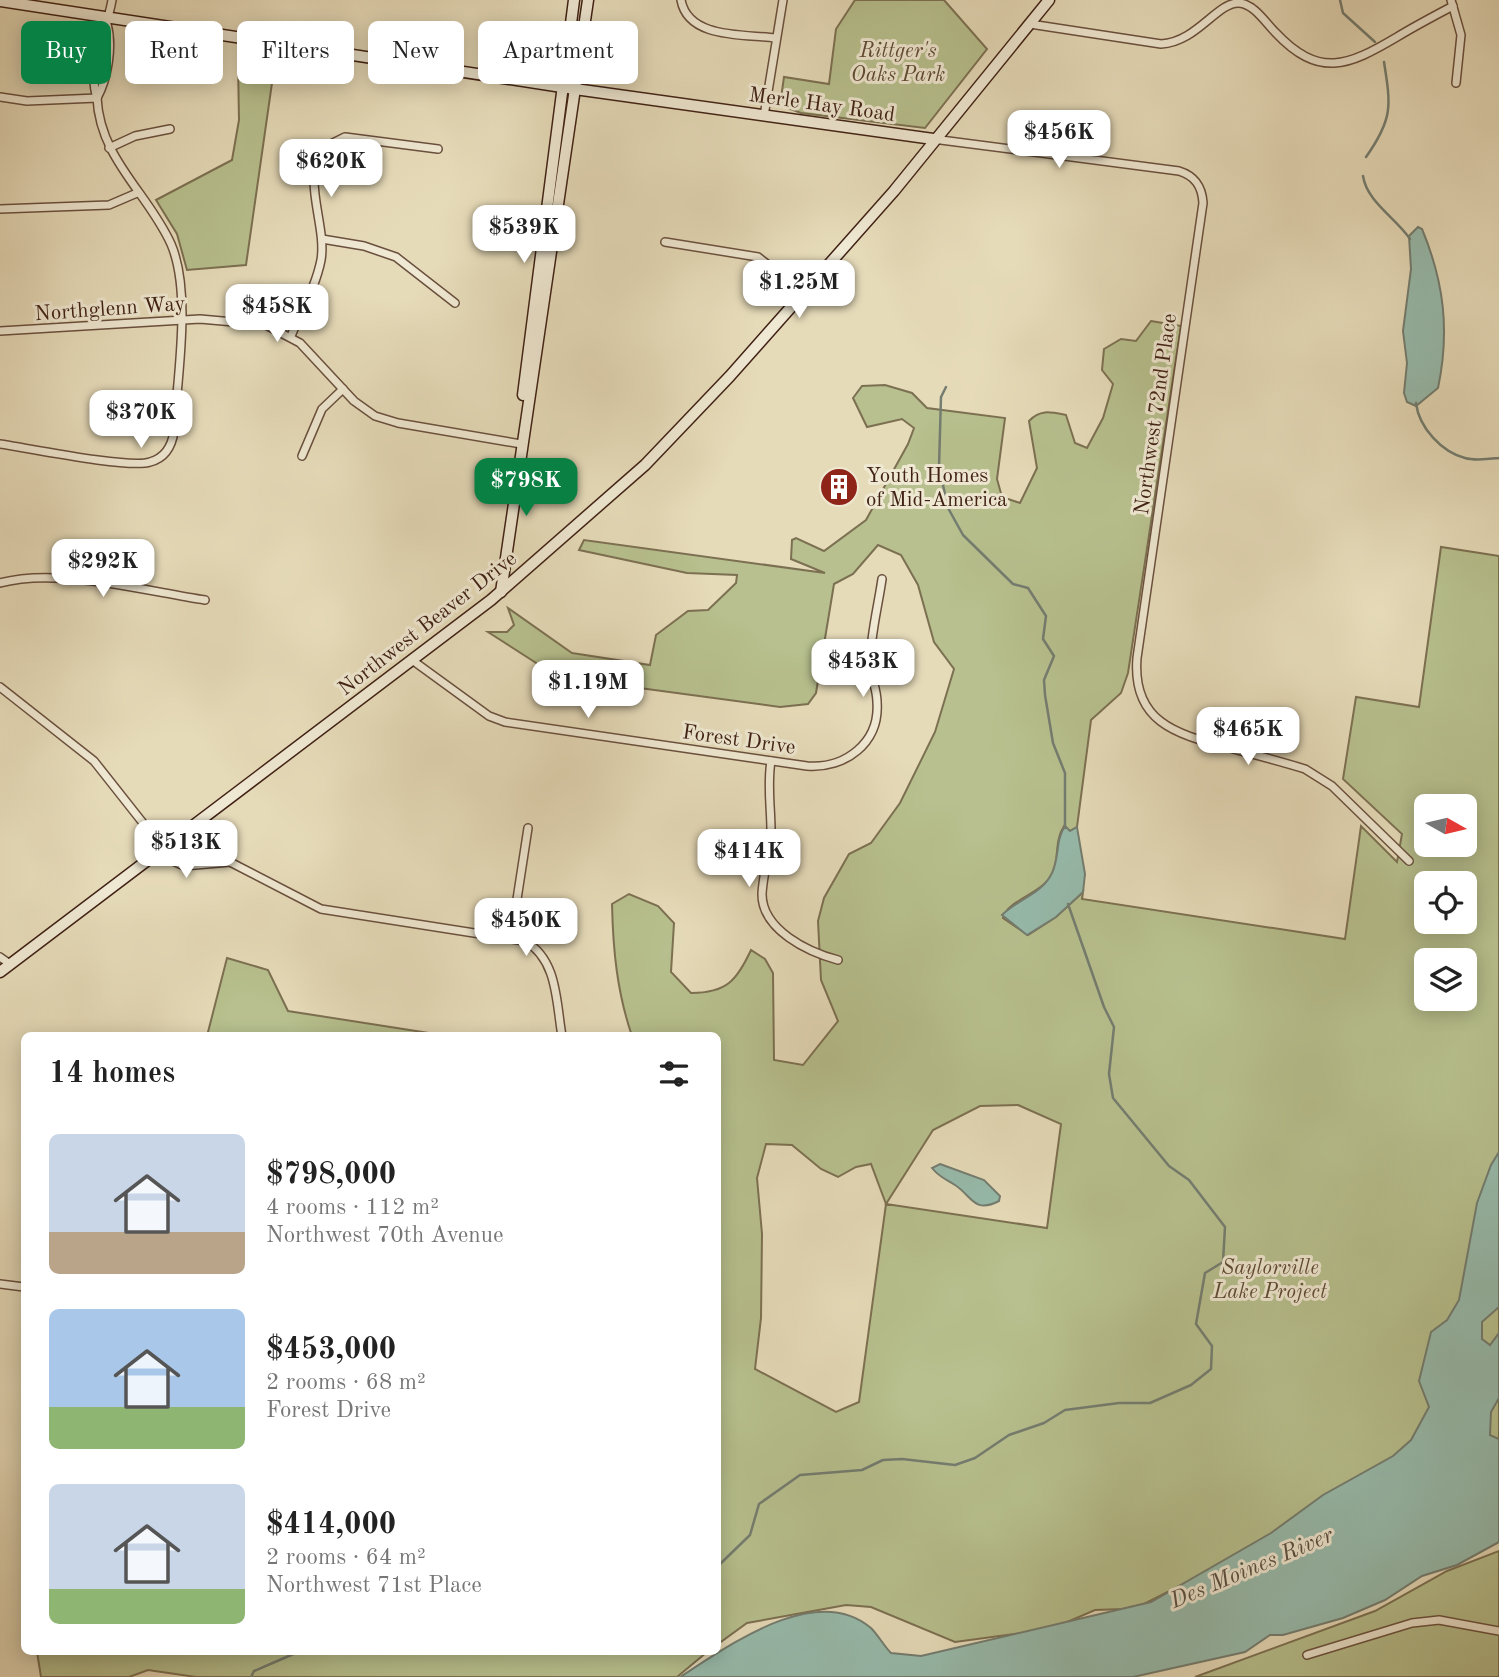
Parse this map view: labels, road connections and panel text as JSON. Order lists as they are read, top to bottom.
{
  "streets": {
    "main road": ["Merle Hay Road", "Northwest Beaver Drive"],
    "street": ["Northglenn Way", "Northwest 72nd Place", "Forest Drive"]
  },
  "crossings": [
    ["Merle Hay Road", "Northwest 72nd Place"],
    ["Merle Hay Road", "Northwest Beaver Drive"],
    ["Northwest 72nd Place", "Northwest Beaver Drive"],
    ["Northwest Beaver Drive", "Forest Drive"]
  ],
  "water": ["Des Moines River"],
  "parks": ["Rittger's Oaks Park", "Saylorville Lake Project"],
  "places": {
    "building": ["Youth Homes of Mid-America"]
  },
  "north": "right",
  "page": {
    "chip": [
      "Buy",
      "Rent",
      "Filters",
      "New",
      "Apartment"
    ],
    "price": [
      "$456K",
      "$620K",
      "$539K",
      "$1.25M",
      "$458K",
      "$370K",
      "$798K",
      "$292K",
      "$453K",
      "$1.19M",
      "$465K",
      "$513K",
      "$414K",
      "$450K"
    ],
    "heading": "14 homes",
    "list": [
      {
        "name": "$798,000",
        "note": "4 rooms · 112 m² · Northwest 70th Avenue"
      },
      {
        "name": "$453,000",
        "note": "2 rooms · 68 m² · Forest Drive"
      },
      {
        "name": "$414,000",
        "note": "2 rooms · 64 m² · Northwest 71st Place"
      }
    ]
  }
}
